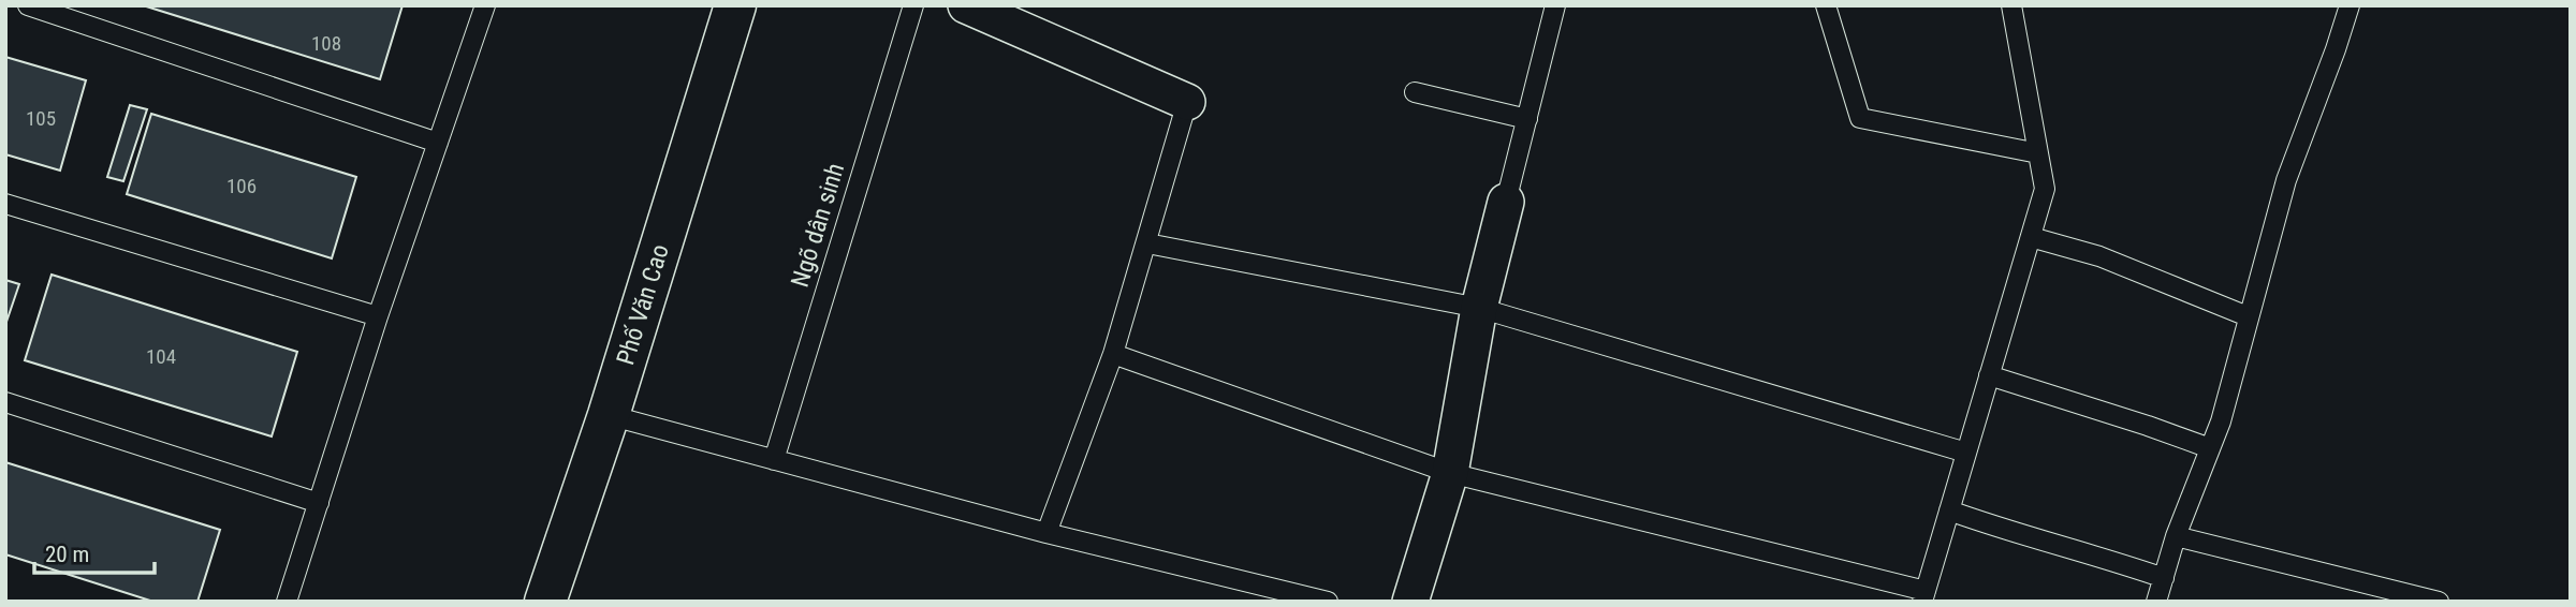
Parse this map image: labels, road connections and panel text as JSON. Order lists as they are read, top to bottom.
{
  "streets": {
    "street": ["Phố Văn Cao"],
    "lane": ["Ngõ dân sinh"]
  },
  "house_numbers": [
    "108",
    "105",
    "106",
    "104"
  ],
  "scale_bar": "20 m"
}
